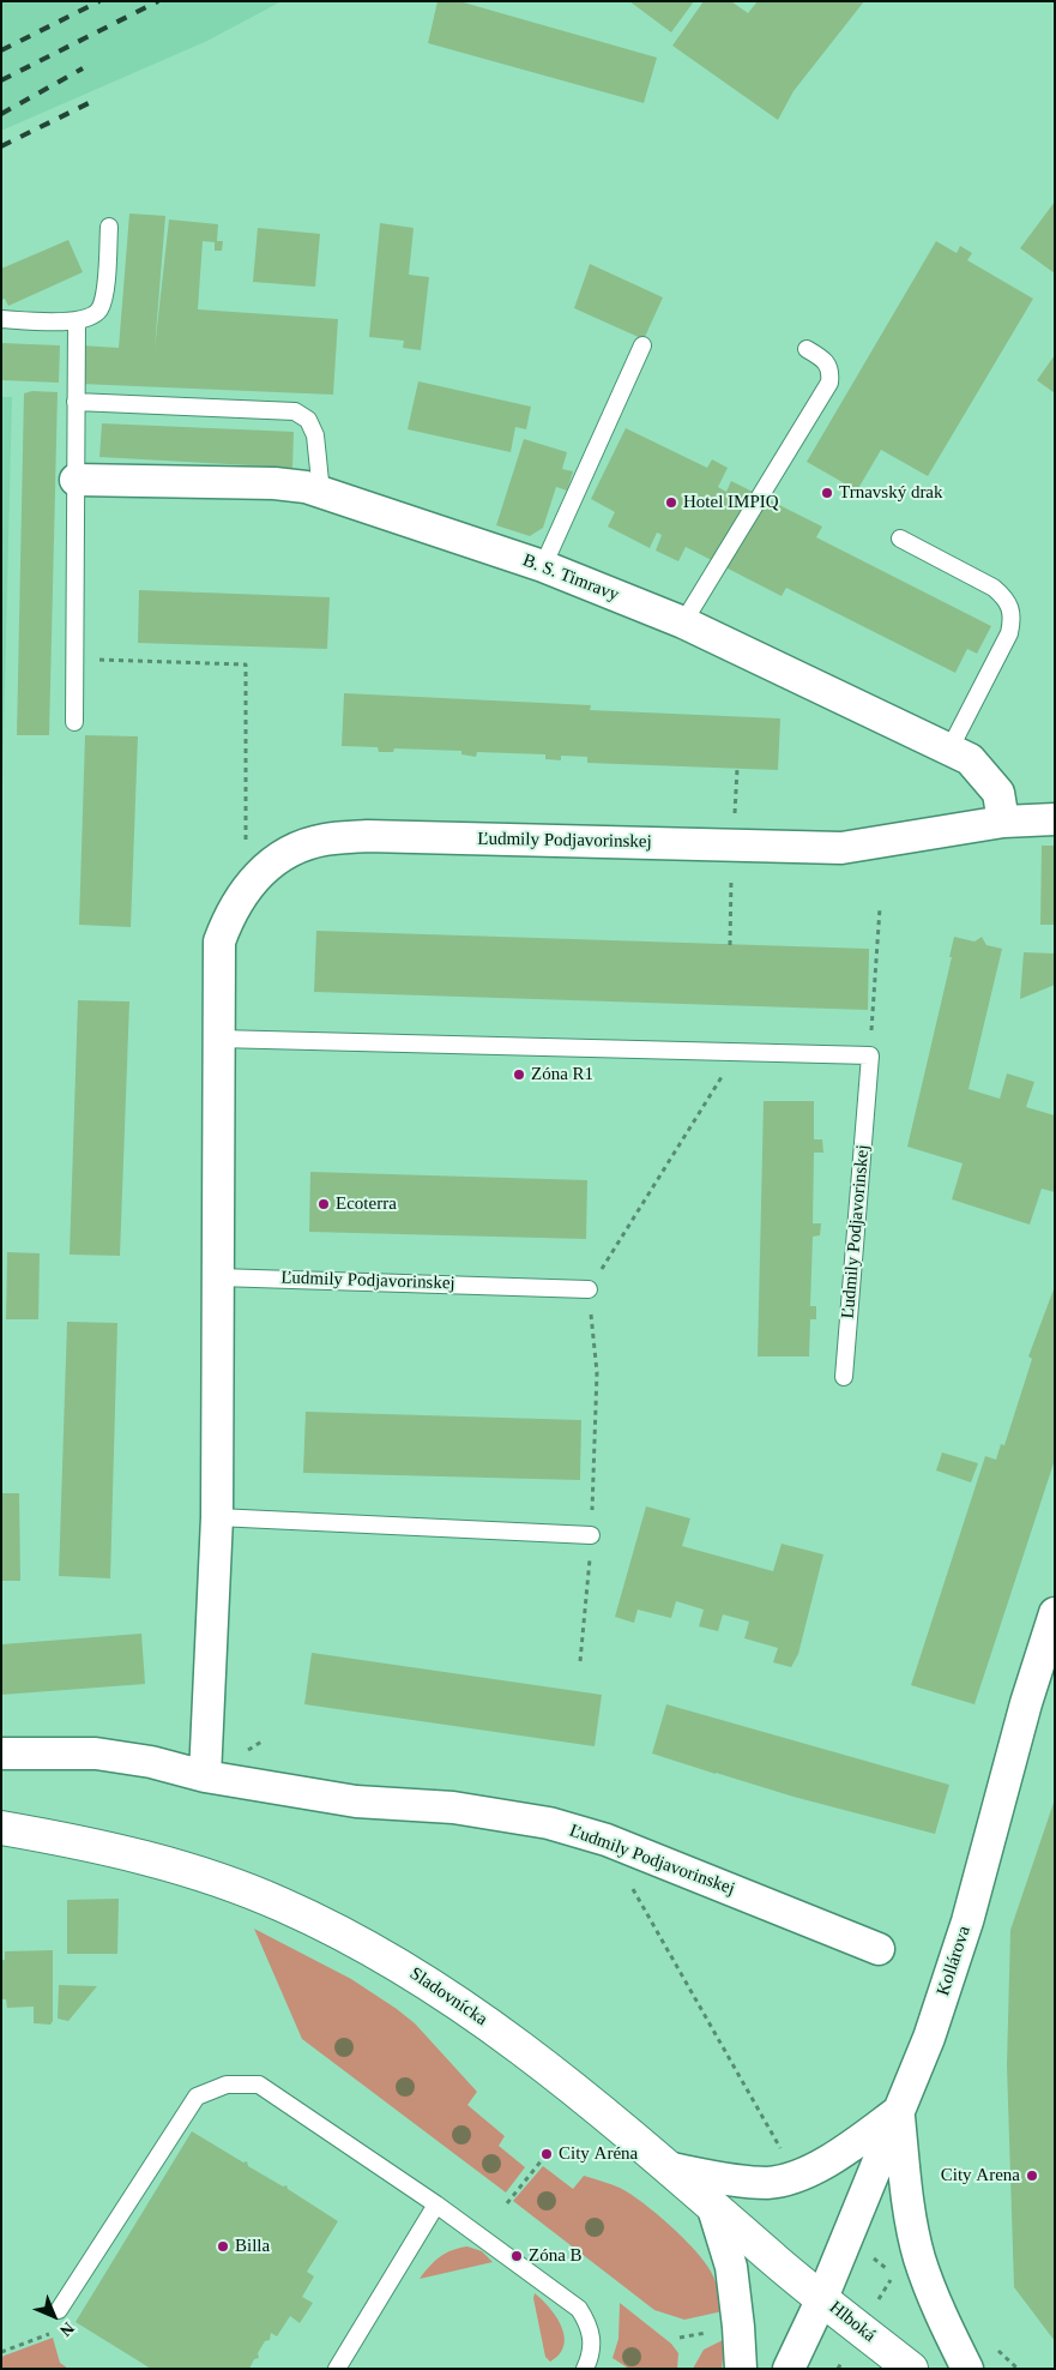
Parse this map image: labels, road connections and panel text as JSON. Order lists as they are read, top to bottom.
{
  "streets": {
    "street": [
      "B. S. Timravy",
      "Ľudmily Podjavorinskej",
      "Kollárova",
      "Sladovnícka",
      "Hlboká"
    ]
  },
  "crossings": [
    ["B. S. Timravy", "Ľudmily Podjavorinskej"],
    ["Kollárova", "Sladovnícka"],
    ["Kollárova", "Hlboká"],
    ["Sladovnícka", "Hlboká"]
  ],
  "places": [
    "Trnavský drak",
    "Hotel IMPIQ",
    "Zóna R1",
    "Ecoterra",
    "City Aréna",
    "City Arena",
    "Billa",
    "Zóna B"
  ],
  "north": "bottom right"
}
